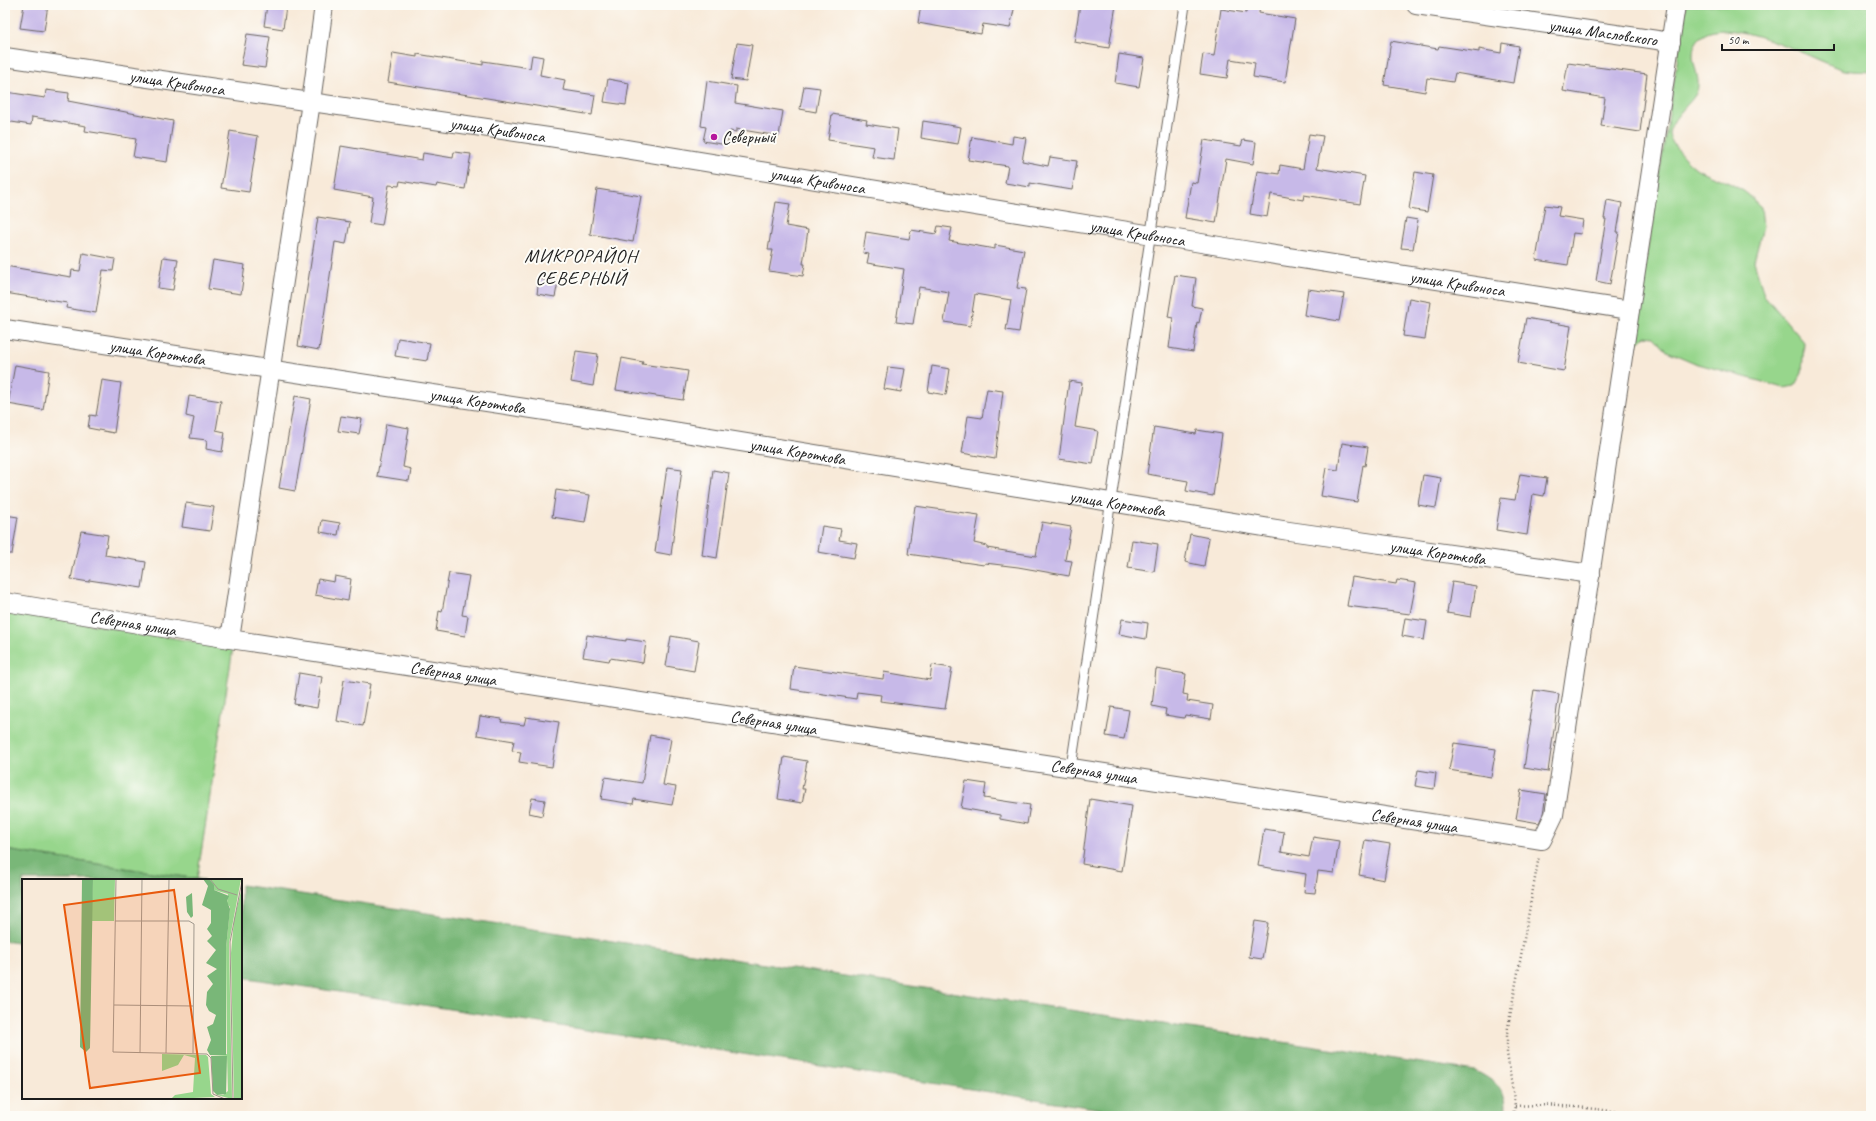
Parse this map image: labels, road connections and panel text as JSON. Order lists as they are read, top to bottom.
{
  "streets": {
    "street": [
      "улица Масловского",
      "улица Кривоноса",
      "улица Короткова",
      "Северная улица"
    ]
  },
  "districts": ["МИКРОРАЙОН СЕВЕРНЫЙ"],
  "places": ["Северный"],
  "scale_bar": "50 m"
}
